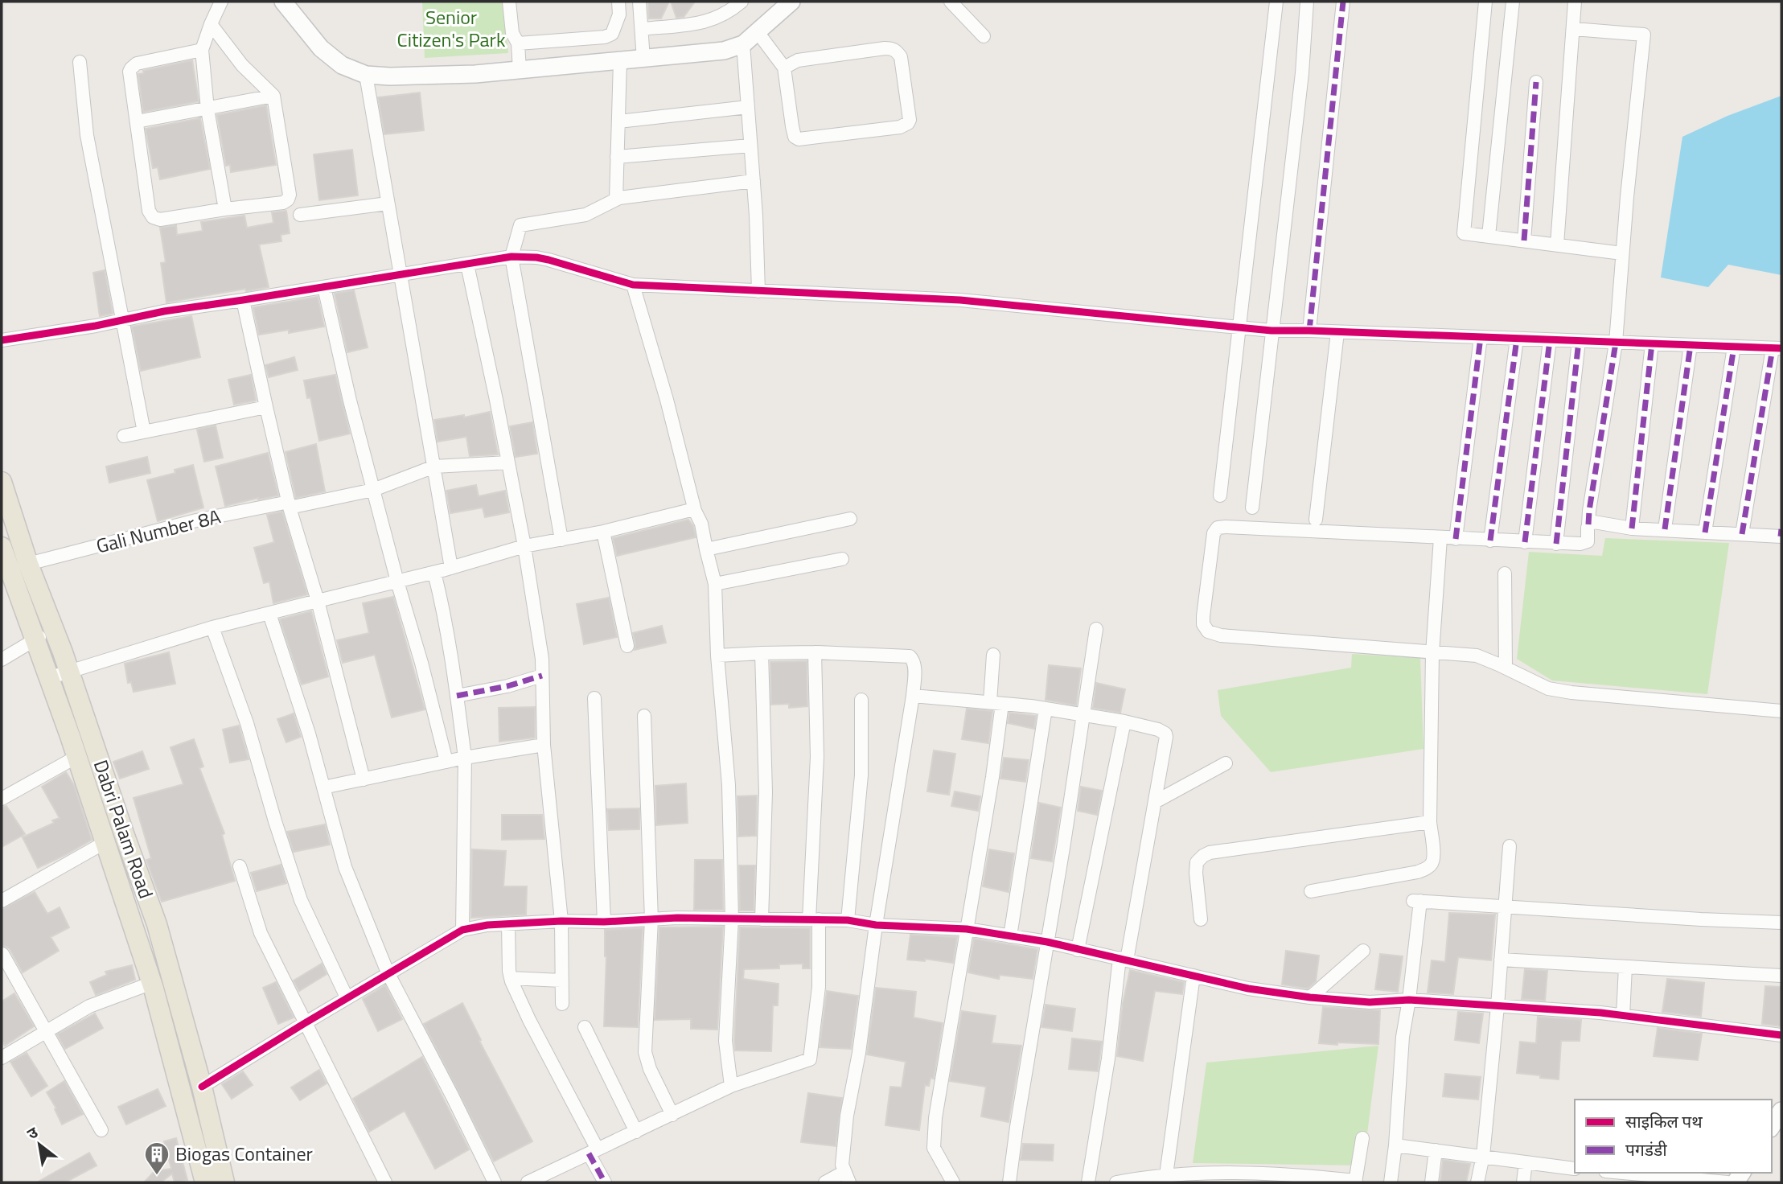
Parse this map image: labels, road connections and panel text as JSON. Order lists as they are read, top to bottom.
{
  "streets": {
    "main road": ["Dabri Palam Road"],
    "street": ["Gali Number 8A"]
  },
  "crossings": [
    ["Gali Number 8A", "Dabri Palam Road"]
  ],
  "parks": ["Senior Citizen's Park"],
  "places": {
    "building": ["Biogas Container"]
  },
  "legend": ["साइकिल पथ", "पगडंडी"],
  "north": "top left"
}
